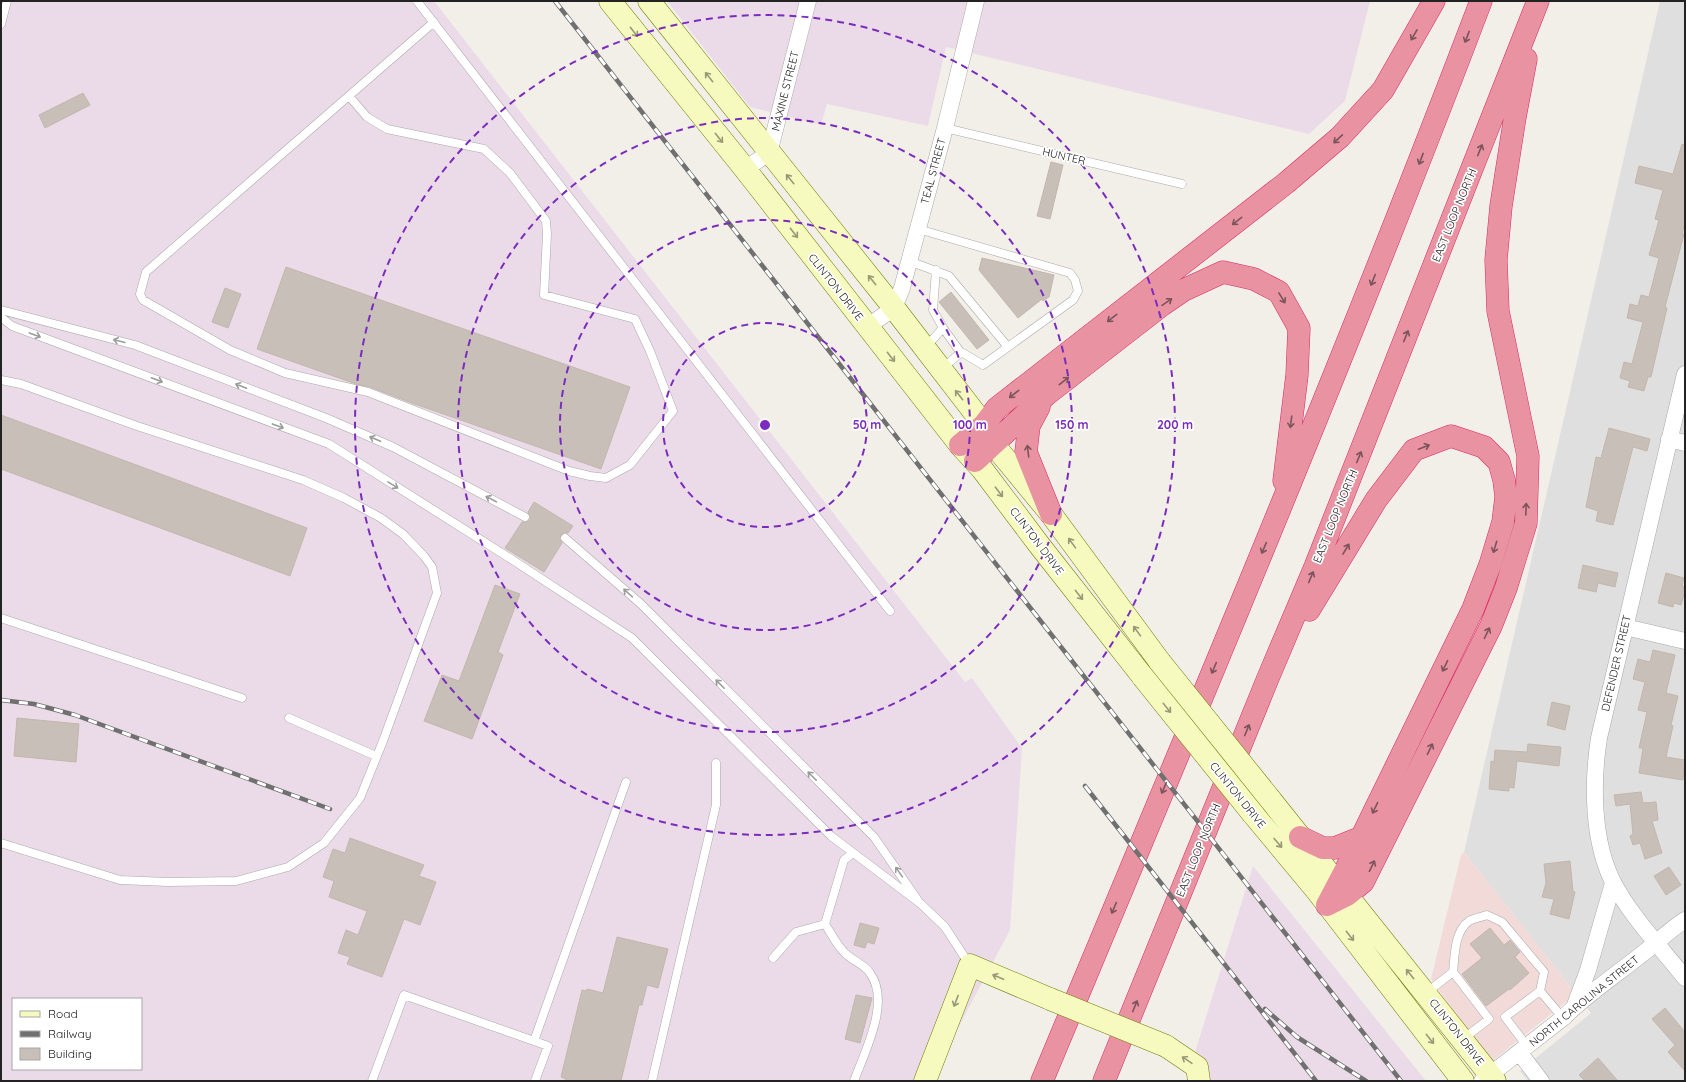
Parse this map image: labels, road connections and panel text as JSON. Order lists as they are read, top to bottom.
{
  "streets": {
    "highway": ["EAST LOOP NORTH"],
    "main road": ["CLINTON DRIVE"],
    "street": [
      "MAXINE STREET",
      "TEAL STREET",
      "DEFENDER STREET",
      "NORTH CAROLINA STREET"
    ],
    "lane": ["HUNTER"]
  },
  "crossings": [
    ["MAXINE STREET", "CLINTON DRIVE"],
    ["HUNTER", "TEAL STREET"],
    ["TEAL STREET", "CLINTON DRIVE"],
    ["CLINTON DRIVE", "NORTH CAROLINA STREET"],
    ["DEFENDER STREET", "NORTH CAROLINA STREET"]
  ],
  "legend": ["Road", "Railway", "Building"],
  "rings": [
    "50 m",
    "100 m",
    "150 m",
    "200 m"
  ]
}
